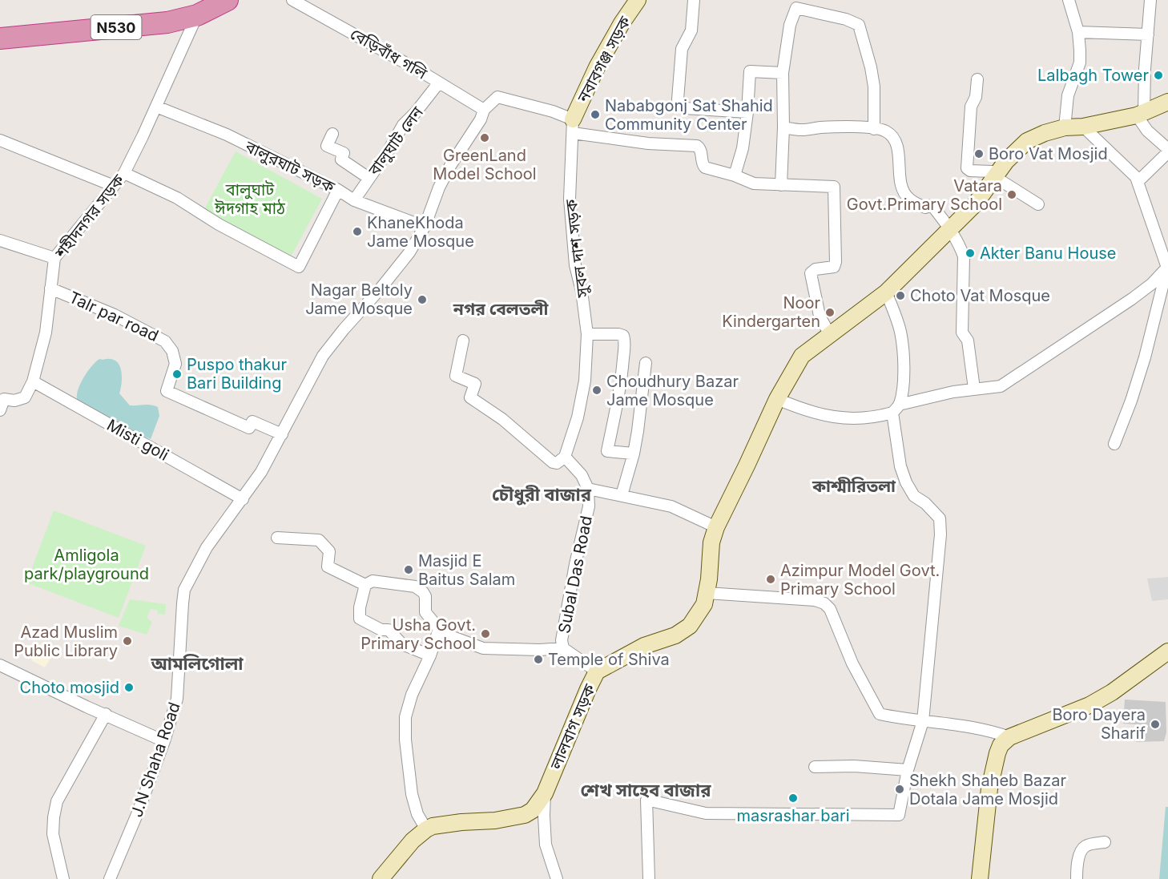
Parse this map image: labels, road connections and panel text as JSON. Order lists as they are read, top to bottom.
{
  "streets": {
    "highway": ["N530"],
    "street": [
      "বেড়িবাঁধ গলি",
      "নবাবগঞ্জ সড়ক",
      "বালুঘাট লেন",
      "বালুরঘাট সড়ক",
      "শহীদনগর সড়ক",
      "সুবল দাশ সড়ক",
      "Talr par road",
      "Misti goli",
      "Subal Das Road",
      "লালবাগ সড়ক",
      "J.N Shaha Road"
    ]
  },
  "crossings": [
    ["N530", "শহীদনগর সড়ক"],
    ["বেড়িবাঁধ গলি", "বালুঘাট লেন"],
    ["বেড়িবাঁধ গলি", "J.N Shaha Road"],
    ["নবাবগঞ্জ সড়ক", "সুবল দাশ সড়ক"],
    ["বালুঘাট লেন", "বালুরঘাট সড়ক"],
    ["বালুরঘাট সড়ক", "শহীদনগর সড়ক"],
    ["বালুরঘাট সড়ক", "J.N Shaha Road"],
    ["শহীদনগর সড়ক", "Talr par road"],
    ["শহীদনগর সড়ক", "Misti goli"],
    ["Talr par road", "J.N Shaha Road"],
    ["Misti goli", "J.N Shaha Road"],
    ["Subal Das Road", "লালবাগ সড়ক"]
  ],
  "districts": [
    "নগর বেলতলী",
    "কাশ্মীরিতলা",
    "চৌধুরী বাজার",
    "আমলিগোলা",
    "শেখ সাহেব বাজার"
  ],
  "parks": ["বালুঘাট ঈদগাহ মাঠ", "Amligola park/playground"],
  "places": [
    "Lalbagh Tower",
    "Nababgonj Sat Shahid Community Center",
    "GreenLand Model School",
    "Boro Vat Mosjid",
    "Vatara Govt.Primary School",
    "KhaneKhoda Jame Mosque",
    "Akter Banu House",
    "Choto Vat Mosque",
    "Nagar Beltoly Jame Mosque",
    "Noor Kindergarten",
    "Puspo thakur Bari Building",
    "Choudhury Bazar Jame Mosque",
    "Masjid E Baitus Salam",
    "Azimpur Model Govt. Primary School",
    "Usha Govt. Primary School",
    "Azad Muslim Public Library",
    "Temple of Shiva",
    "Choto mosjid",
    "Boro Dayera Sharif",
    "Shekh Shaheb Bazar Dotala Jame Mosjid",
    "masrashar bari"
  ]
}
